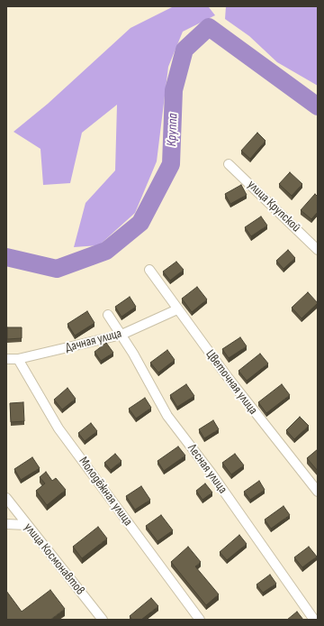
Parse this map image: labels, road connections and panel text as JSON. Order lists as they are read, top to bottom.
{
  "streets": {
    "street": [
      "улица Крупской",
      "Дачная улица",
      "Цветочная улица",
      "Лесная улица",
      "Молодёжная улица",
      "улица Космонавтов"
    ]
  },
  "crossings": [
    ["Дачная улица", "Цветочная улица"],
    ["Дачная улица", "Лесная улица"],
    ["Дачная улица", "Молодёжная улица"]
  ],
  "water": ["Круппа"]
}
